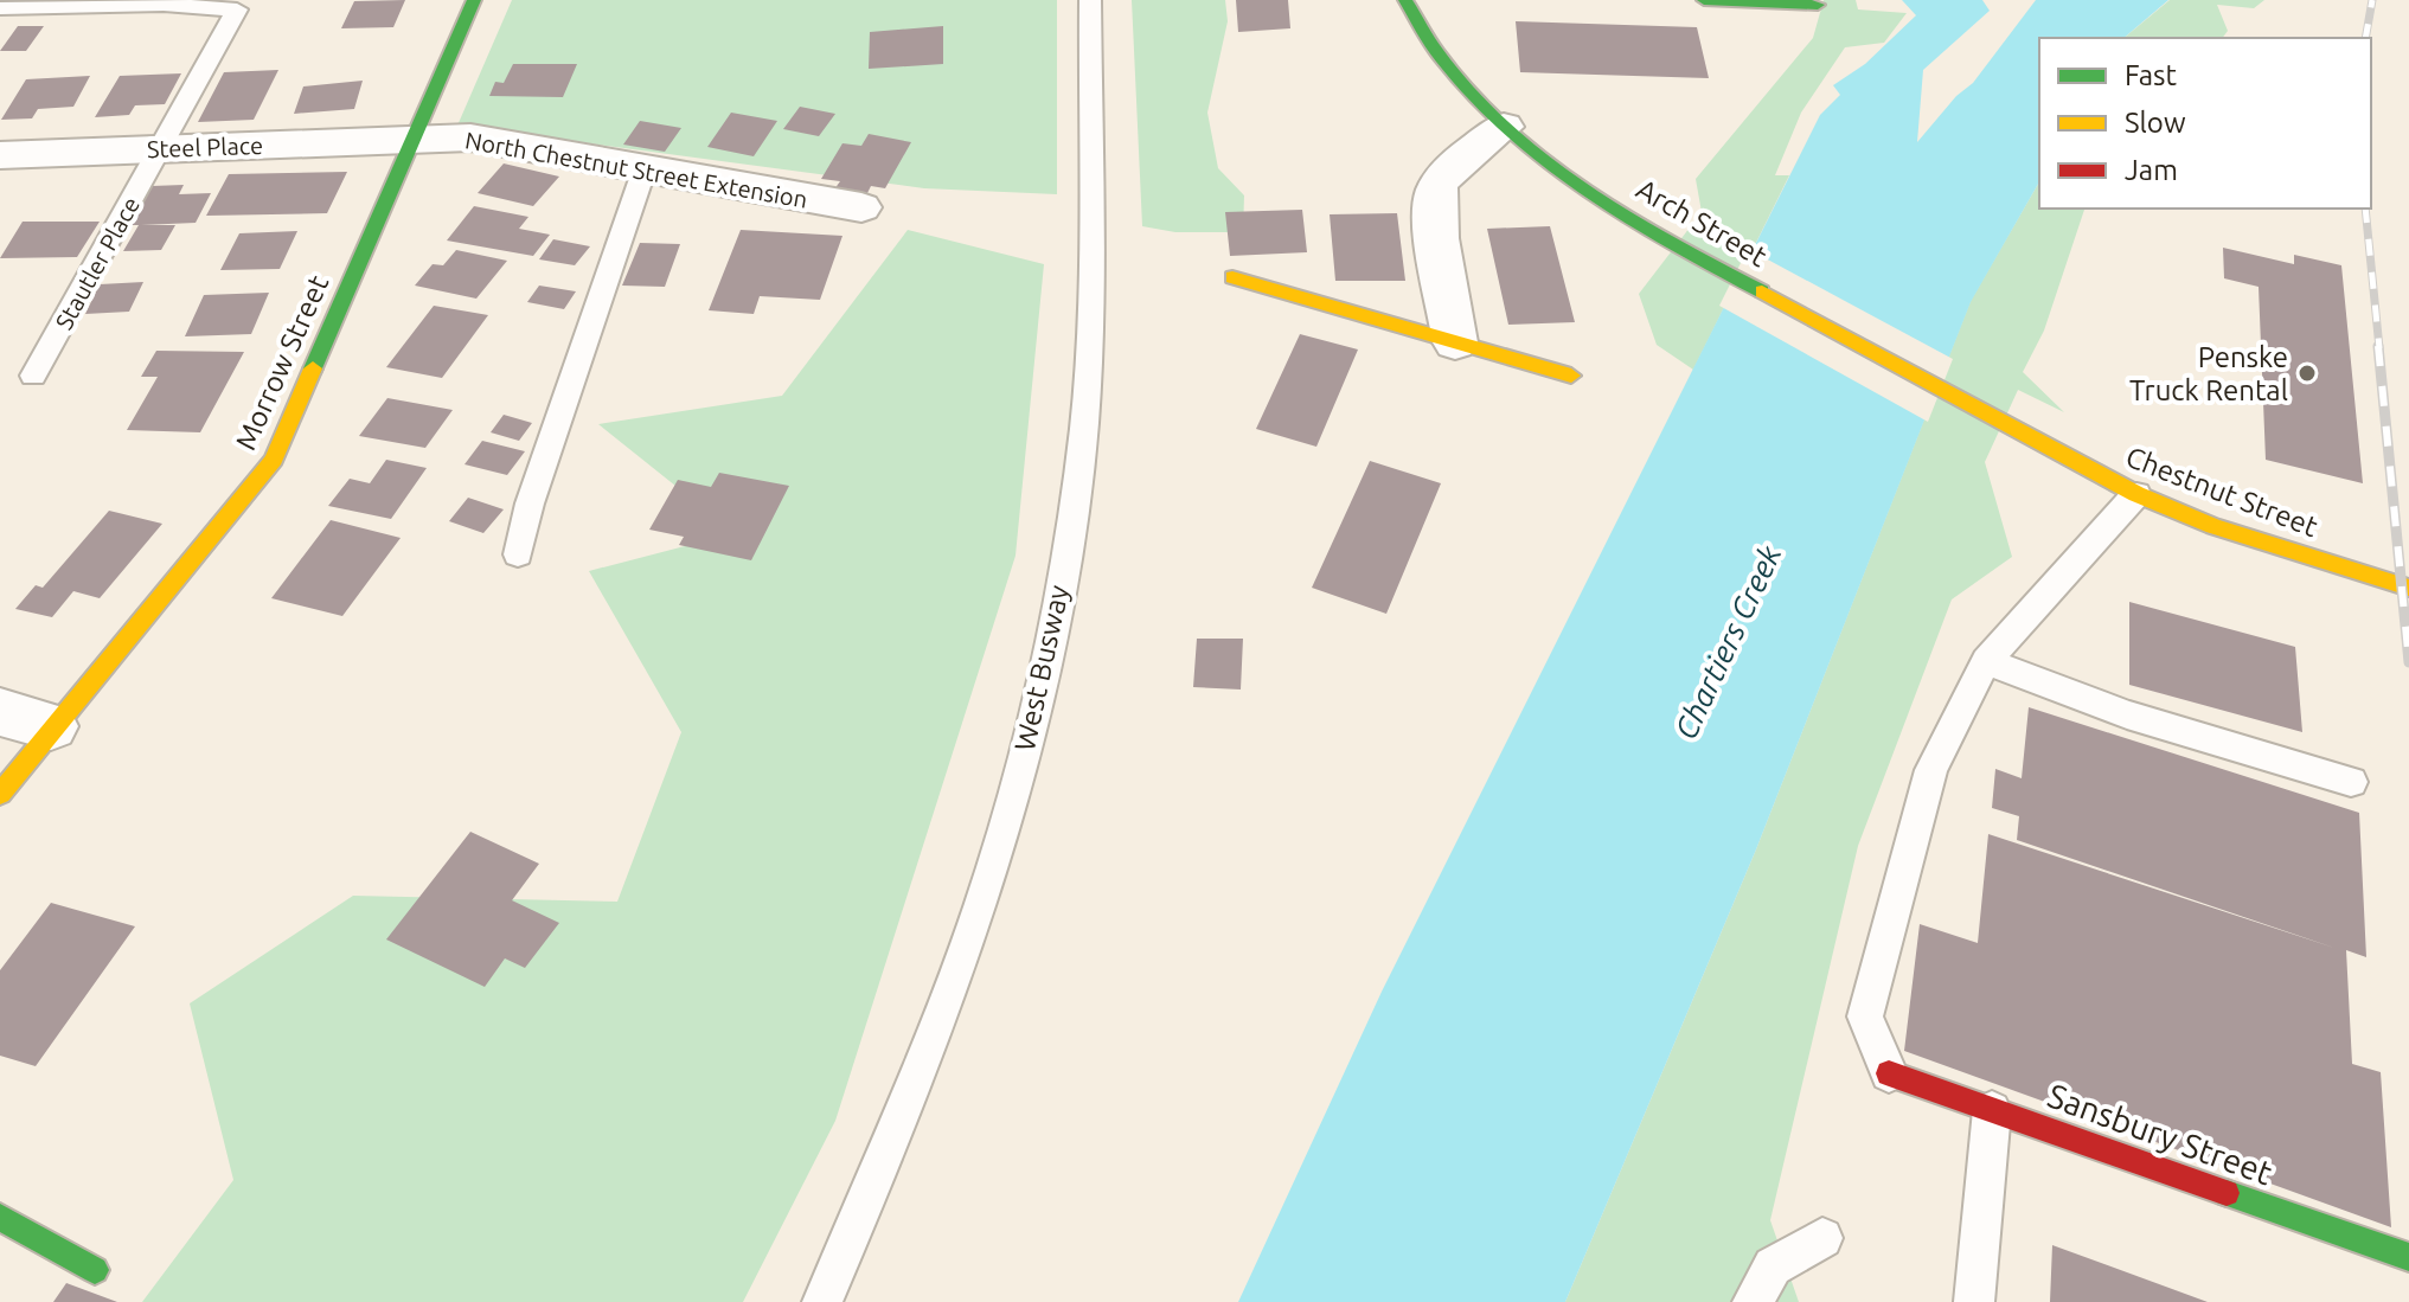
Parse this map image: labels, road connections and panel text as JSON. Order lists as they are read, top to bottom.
{
  "streets": {
    "street": [
      "Steel Place",
      "North Chestnut Street Extension",
      "Arch Street",
      "Morrow Street",
      "Chestnut Street",
      "Sansbury Street"
    ],
    "lane": ["Stautler Place", "West Busway"]
  },
  "crossings": [
    ["Steel Place", "North Chestnut Street Extension"],
    ["Steel Place", "Stautler Place"],
    ["Steel Place", "Morrow Street"],
    ["North Chestnut Street Extension", "Morrow Street"],
    ["Arch Street", "Chestnut Street"]
  ],
  "water": ["Chartiers Creek"],
  "places": ["Penske Truck Rental"],
  "legend": ["Fast", "Slow", "Jam"]
}
